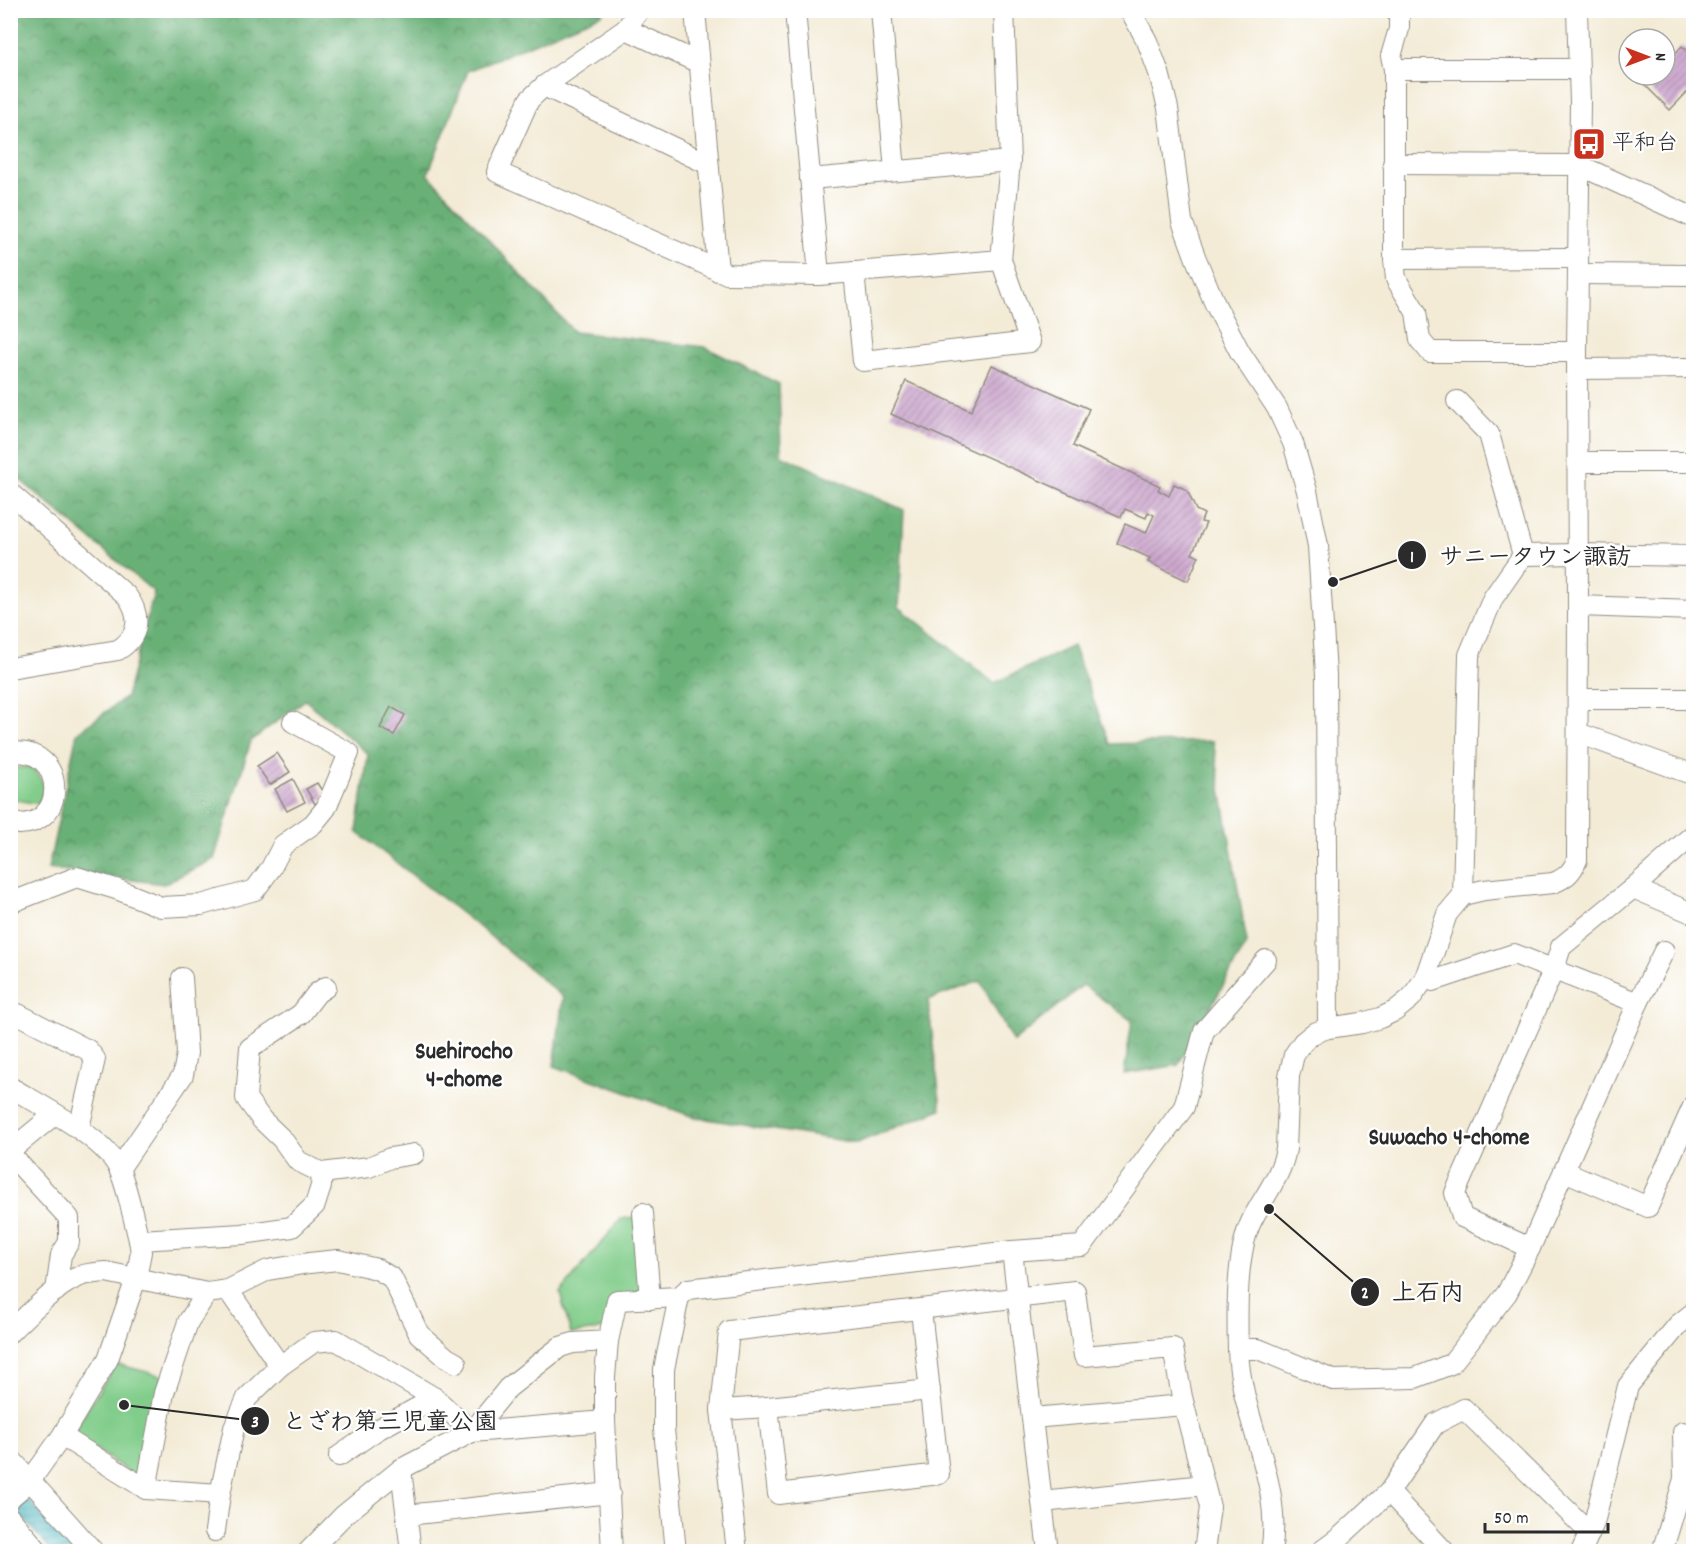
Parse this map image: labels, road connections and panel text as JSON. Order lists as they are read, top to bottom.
{
  "districts": ["Suehirocho 4-chome", "Suwacho 4-chome"],
  "places": {
    "bus stop": ["平和台"],
    "other": ["サニータウン諏訪", "上石内", "とざわ第三児童公園"]
  },
  "scale_bar": "50 m",
  "north": "right"
}
